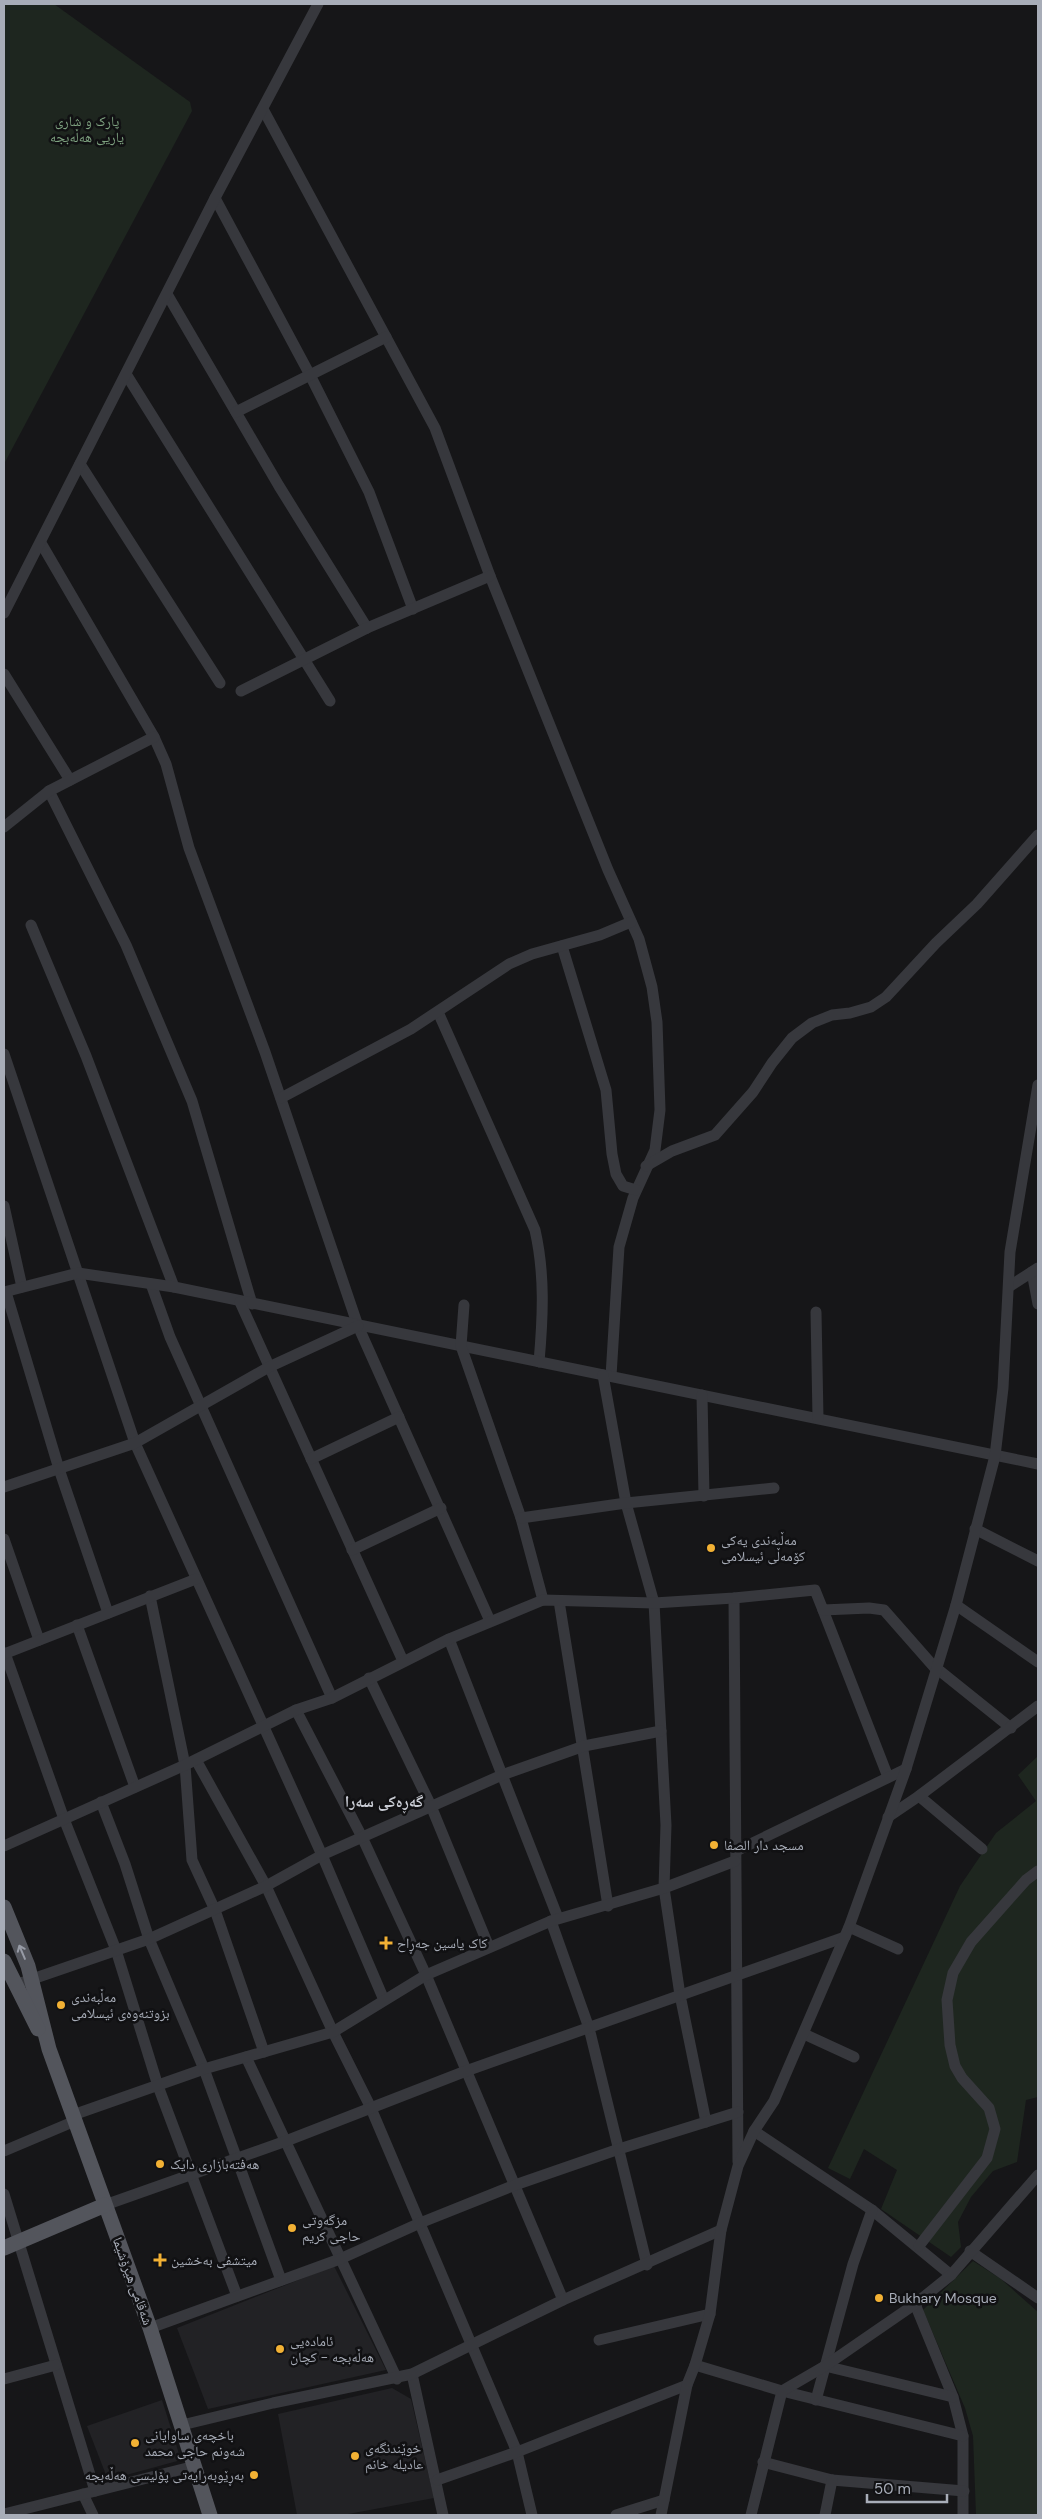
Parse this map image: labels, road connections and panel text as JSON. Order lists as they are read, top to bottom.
{
  "streets": {
    "main road": ["شەقامی هیرۆشیما"]
  },
  "districts": ["گەڕەکی سەرا"],
  "parks": ["پارک و شاری یاریی ھەڵەبجە"],
  "places": {
    "other": [
      "مەڵبەندی یەکی کۆمەڵی ئیسلامی",
      "مسجد دار الصفا",
      "مەڵبەندی بزوتنەوەی ئیسلامی",
      "هەفتەبازاری دایک",
      "مزگە‌وتی حاجی كریم",
      "Bukhary Mosque",
      "ئامادەیی هەڵەبجە - کچان",
      "باخچە‌ی ساوایانی شە‌ونم حاجی محمد",
      "خوێندنگەی عادیلە خانم",
      "بەڕێوبەرایەتی پۆلیسی هەڵەبجە"
    ],
    "health": ["کاک یاسین جەڕاح", "میتشفی بەخشین"]
  },
  "scale_bar": "50 m"
}
